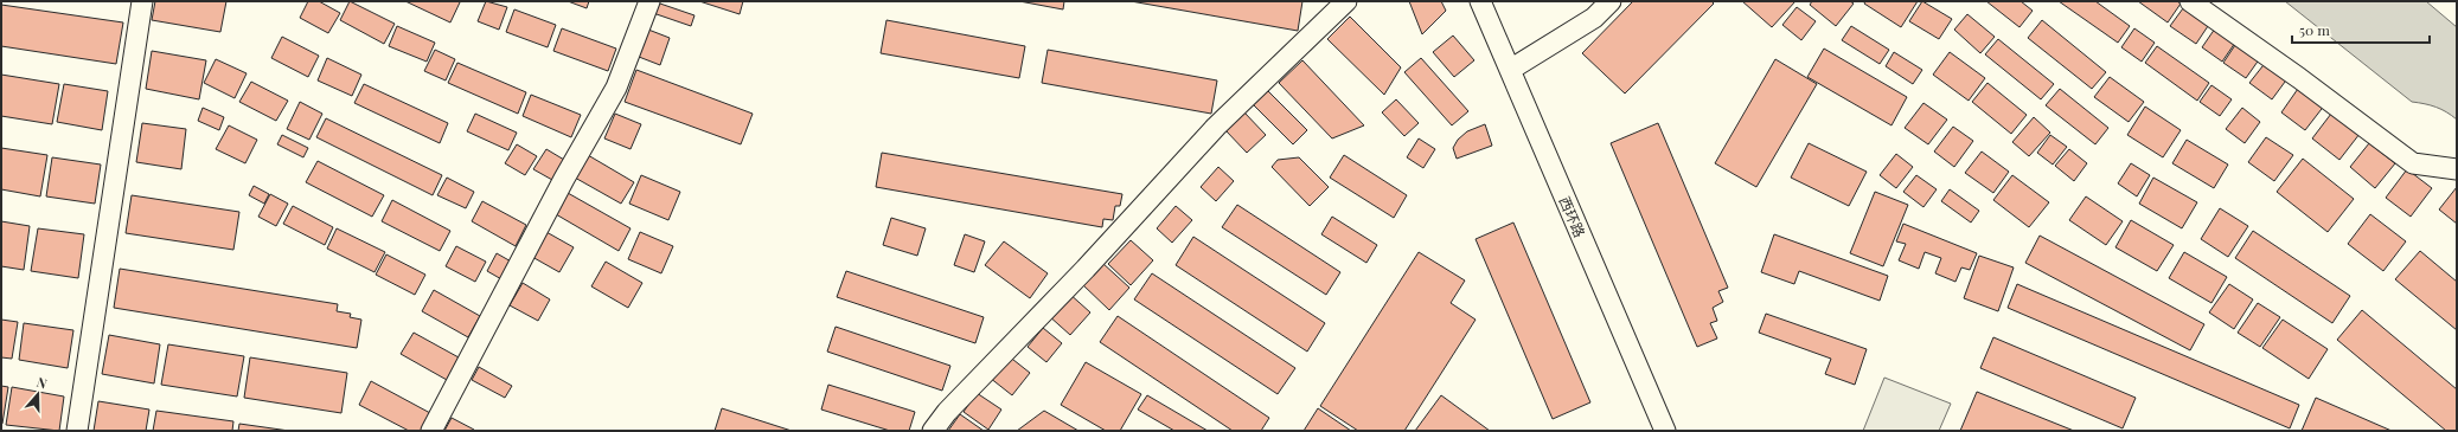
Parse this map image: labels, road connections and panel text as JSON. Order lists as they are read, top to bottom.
{
  "streets": {
    "street": ["西环路"]
  },
  "scale_bar": "50 m",
  "north": "top"
}
